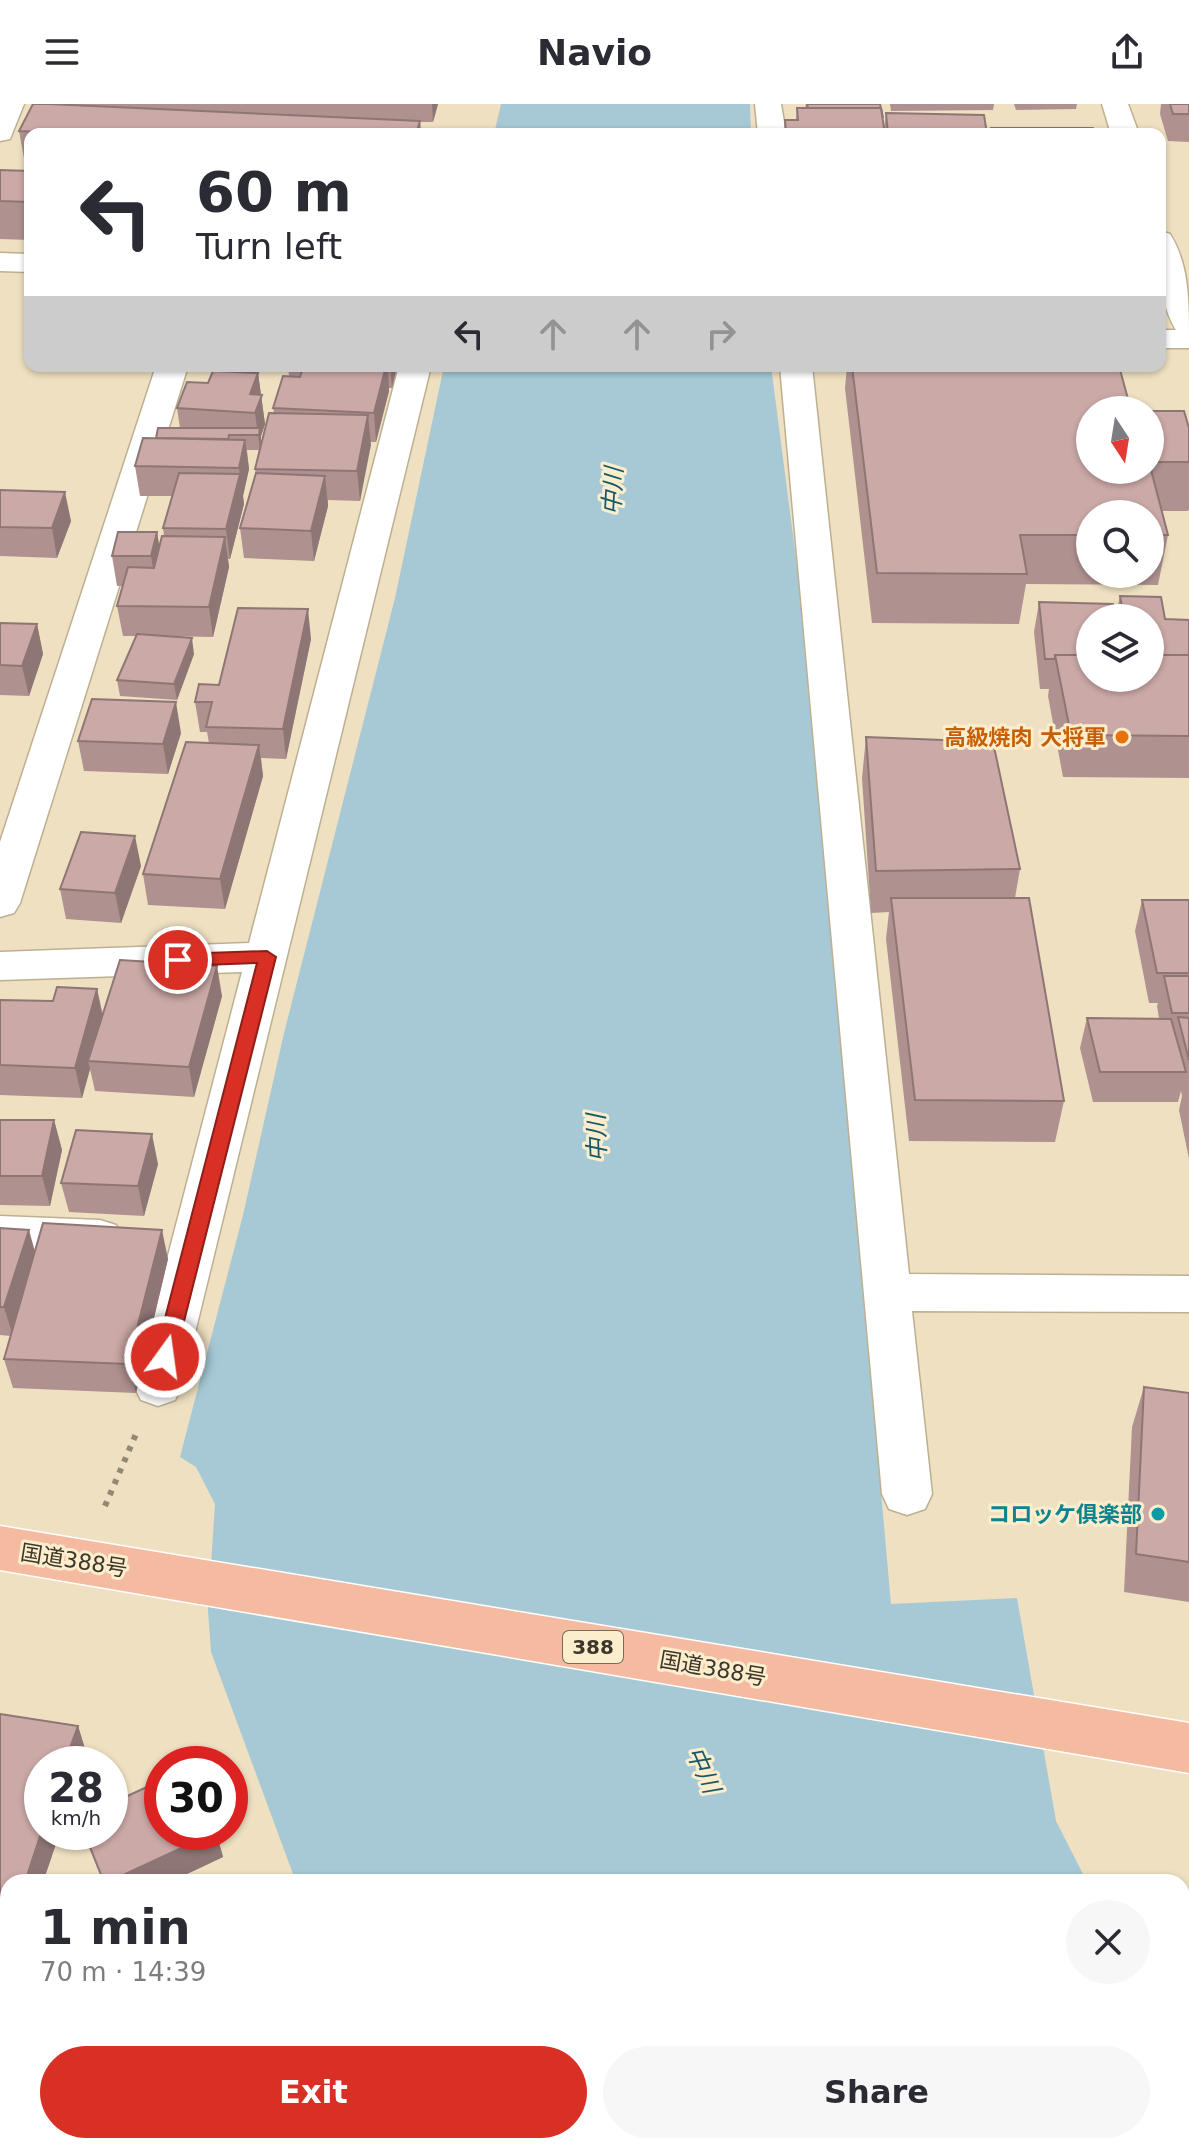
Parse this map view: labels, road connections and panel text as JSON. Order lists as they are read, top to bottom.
{
  "streets": {
    "highway": ["国道388号", "388"]
  },
  "water": ["中川"],
  "places": ["高級焼肉 大将軍", "コロッケ俱楽部"],
  "north": "bottom",
  "page": {
    "header": "Navio",
    "turn": ["60 m", "Turn left"],
    "speed": "28 km/h",
    "limit": "30",
    "heading": ["1 min", "70 m · 14:39"],
    "buttons": ["Exit", "Share"]
  }
}
